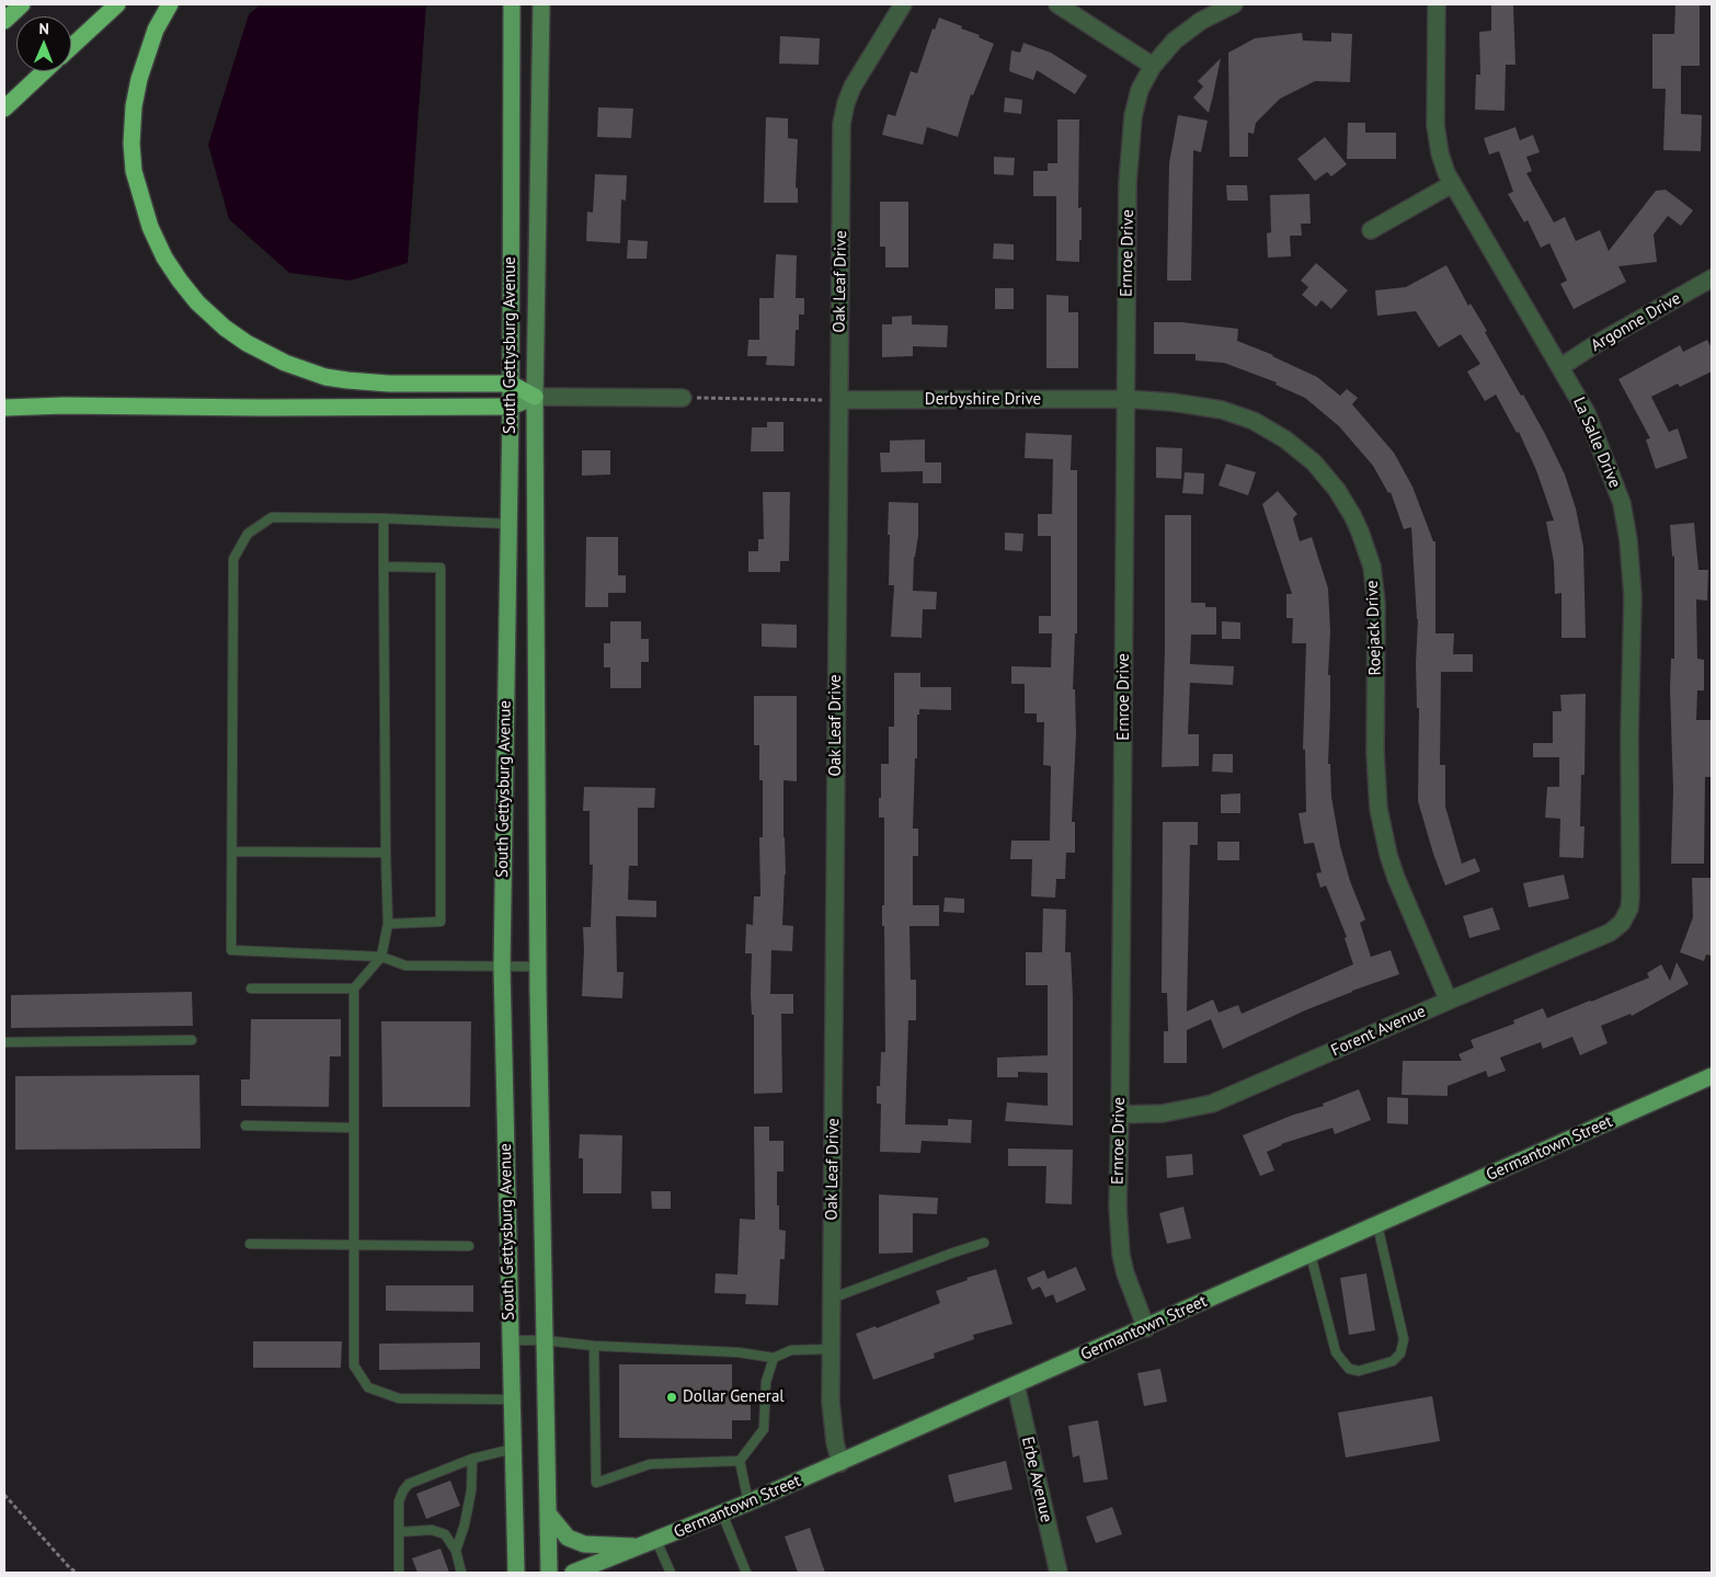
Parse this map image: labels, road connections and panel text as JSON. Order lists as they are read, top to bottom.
{
  "streets": {
    "main road": ["South Gettysburg Avenue", "Germantown Street"],
    "street": [
      "Ernroe Drive",
      "Oak Leaf Drive",
      "Argonne Drive",
      "Derbyshire Drive",
      "La Salle Drive",
      "Roejack Drive",
      "Forent Avenue",
      "Erbe Avenue"
    ]
  },
  "crossings": [
    ["Ernroe Drive", "Derbyshire Drive"],
    ["Ernroe Drive", "Roejack Drive"],
    ["Ernroe Drive", "Forent Avenue"],
    ["Ernroe Drive", "Germantown Street"],
    ["Oak Leaf Drive", "Derbyshire Drive"],
    ["Oak Leaf Drive", "Germantown Street"],
    ["Argonne Drive", "La Salle Drive"],
    ["Derbyshire Drive", "Roejack Drive"],
    ["La Salle Drive", "Forent Avenue"],
    ["Roejack Drive", "Forent Avenue"],
    ["Germantown Street", "Erbe Avenue"]
  ],
  "places": ["Dollar General"],
  "north": "top"
}
